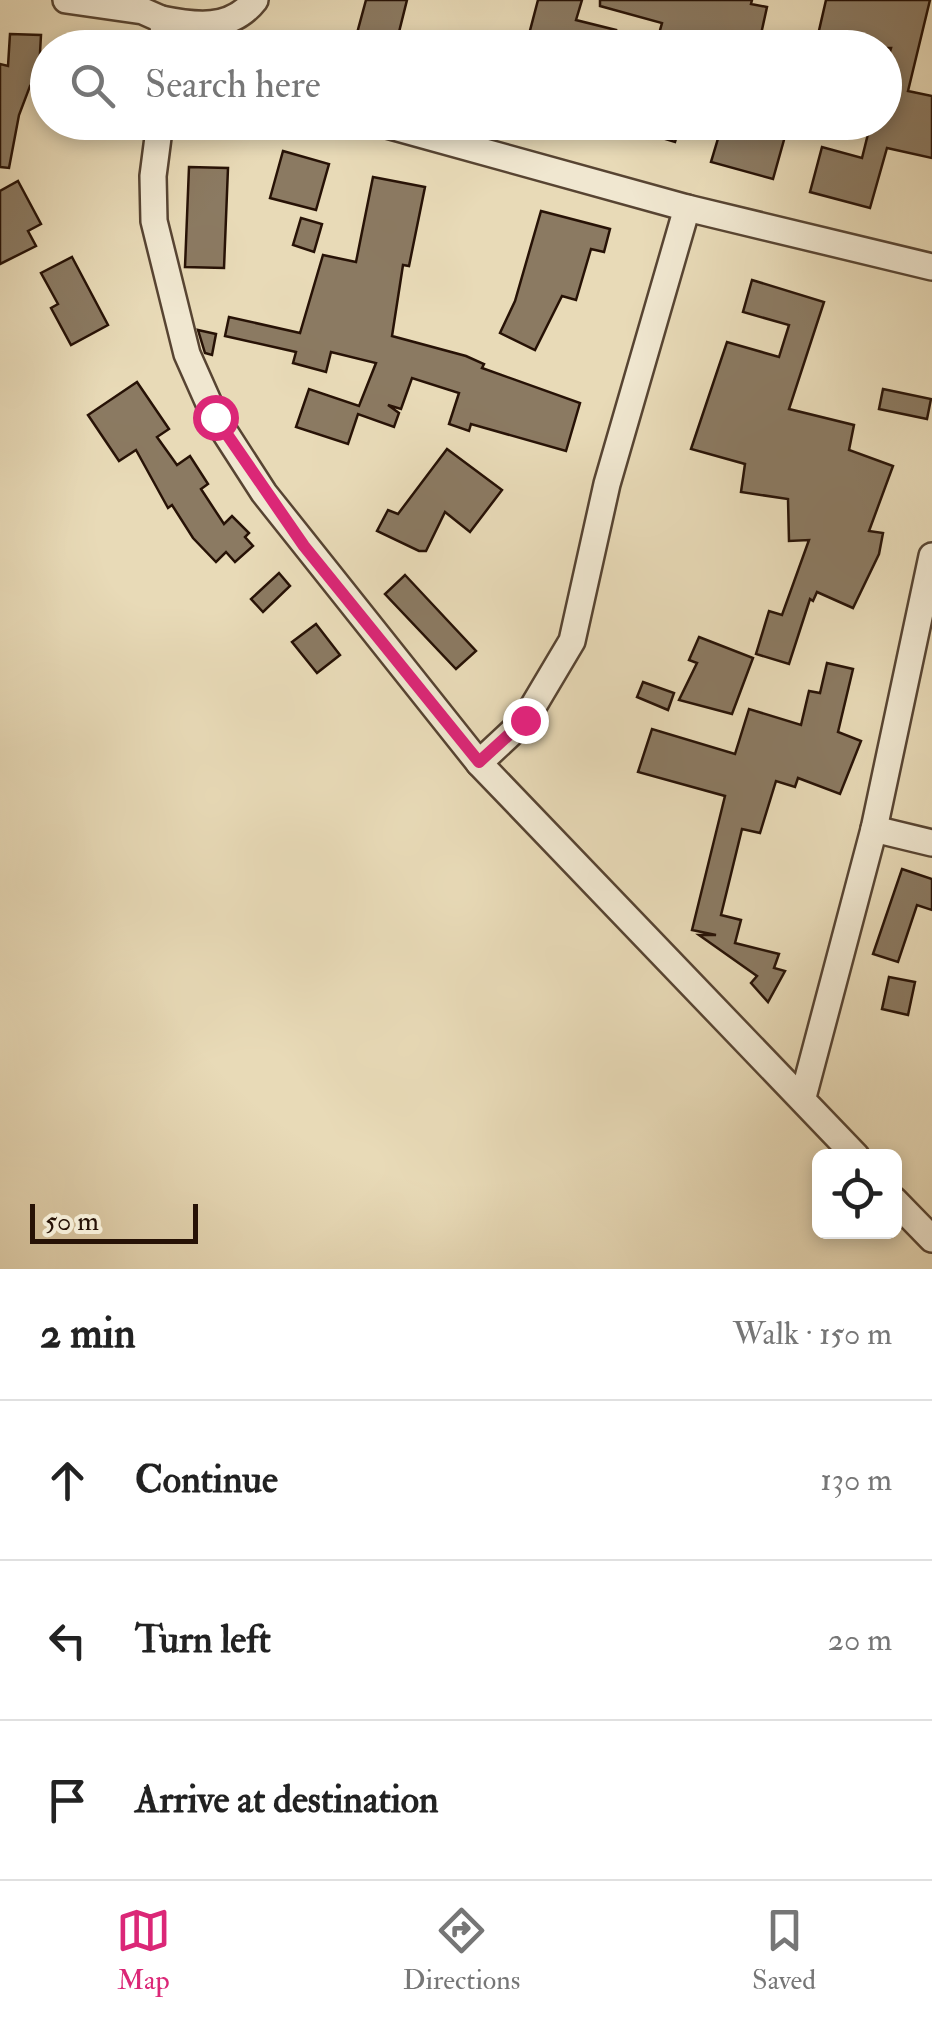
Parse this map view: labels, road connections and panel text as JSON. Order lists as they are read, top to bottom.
{
  "scale_bar": "50 m",
  "page": {
    "search": "Search here",
    "scale": "50 m",
    "heading": ["2 min", "Walk · 150 m"],
    "list": [
      ["Continue", "130 m"],
      ["Turn left", "20 m"],
      "Arrive at destination"
    ],
    "nav": ["Map", "Directions", "Saved"]
  }
}
